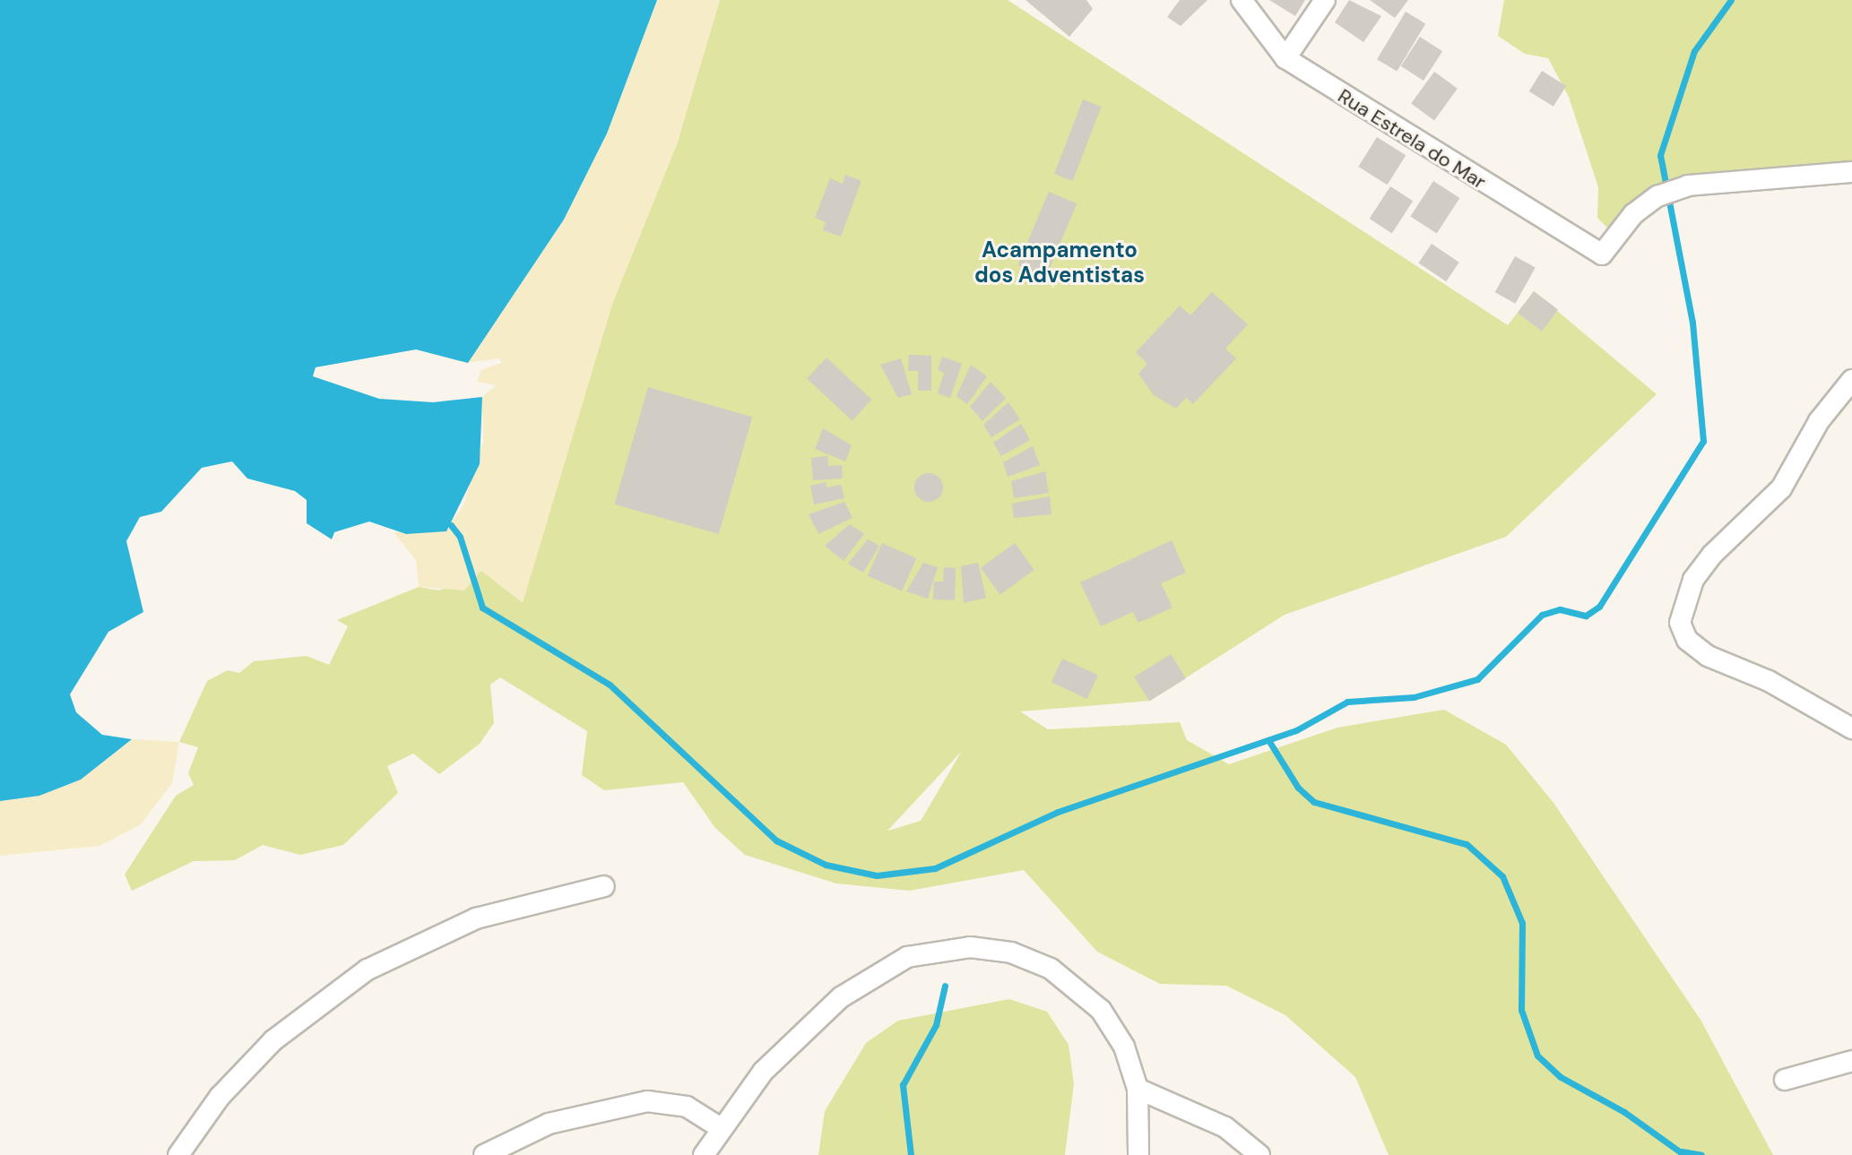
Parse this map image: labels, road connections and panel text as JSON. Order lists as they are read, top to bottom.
{
  "streets": {
    "street": ["Rua Estrela do Mar"]
  },
  "districts": ["Acampamento dos Adventistas"]
}
